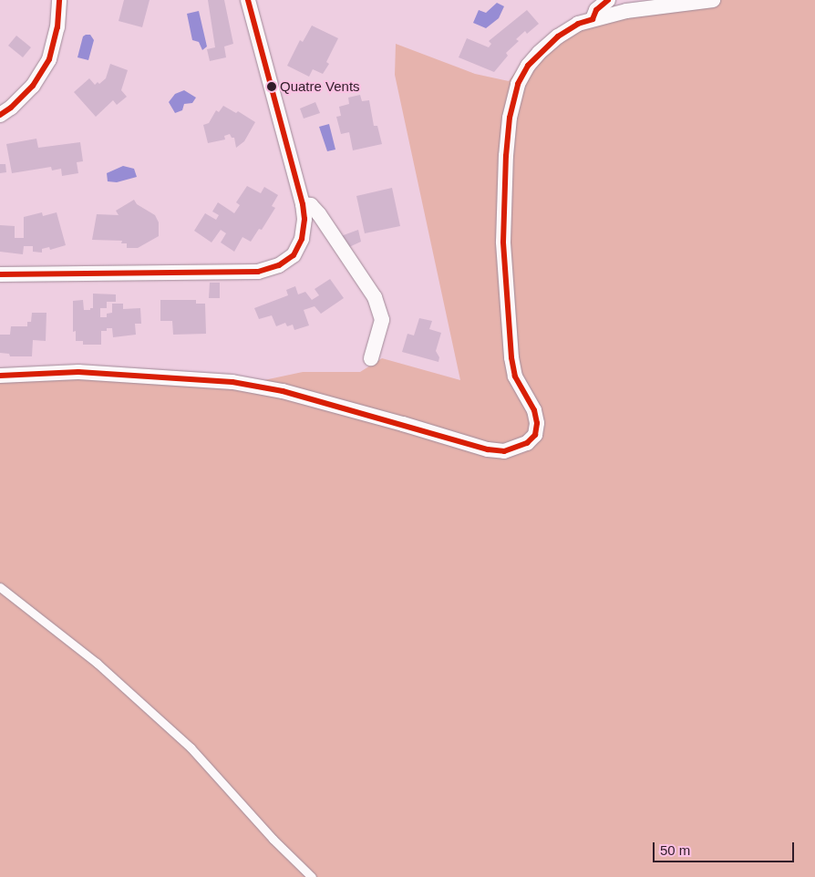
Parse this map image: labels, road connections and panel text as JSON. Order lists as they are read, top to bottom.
{
  "places": ["Quatre Vents"],
  "scale_bar": "50 m"
}
